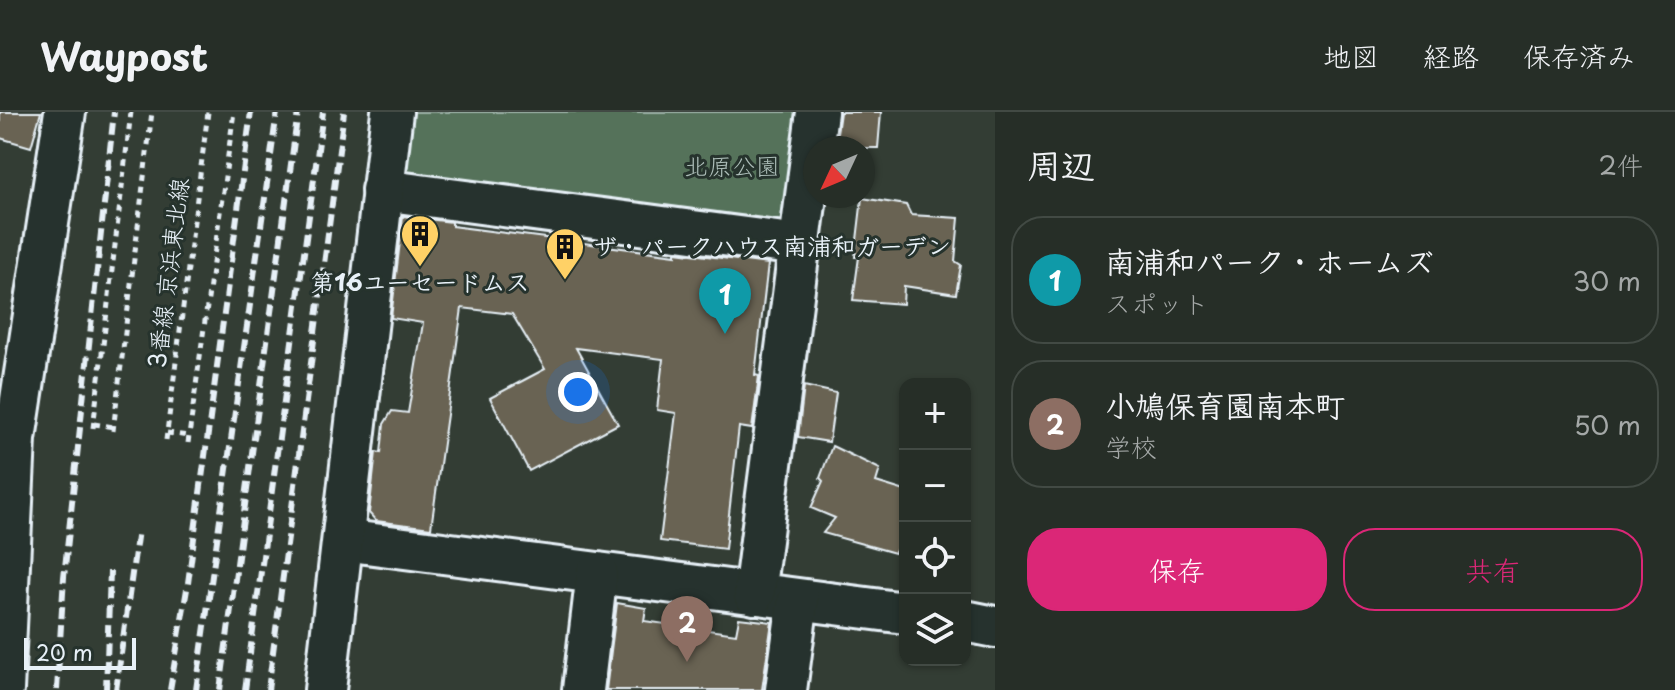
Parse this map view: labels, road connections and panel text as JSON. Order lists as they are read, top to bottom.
{
  "streets": {
    "path": ["3番線 京浜東北線"]
  },
  "parks": ["北原公園"],
  "places": {
    "building": ["第16ユーセードムス", "ザ・パークハウス南浦和ガーデン"]
  },
  "scale_bar": "20 m",
  "north": "bottom left",
  "page": {
    "header": "Waypost",
    "nav": ["地図", "経路", "保存済み"],
    "heading": ["周辺", "2件"],
    "list": [
      {
        "mark": "1",
        "name": "南浦和パーク・ホームズ",
        "note": "スポット",
        "value": "30 m"
      },
      {
        "mark": "2",
        "name": "小鳩保育園南本町",
        "note": "学校",
        "value": "50 m"
      }
    ],
    "pins": ["1", "2"],
    "map_buttons": ["+", "−"],
    "buttons": ["保存", "共有"],
    "scale": "20 m"
  }
}
